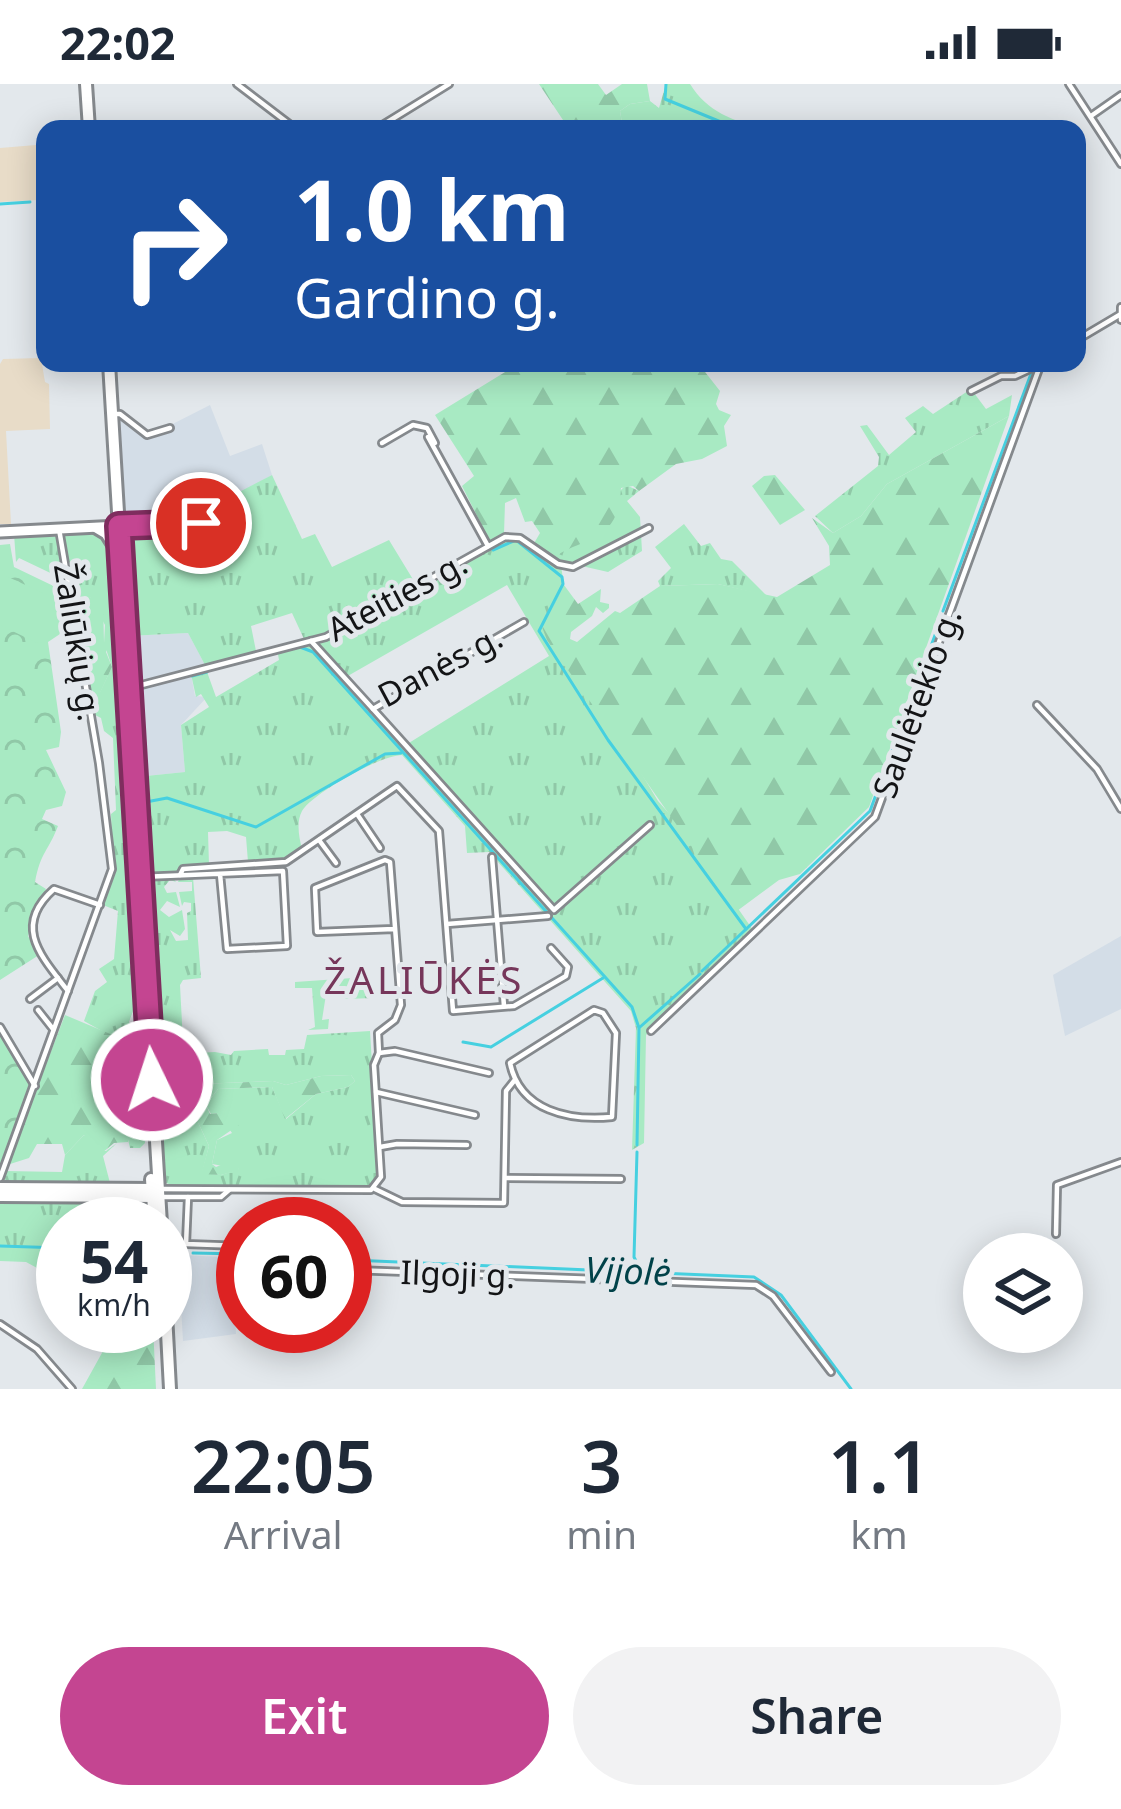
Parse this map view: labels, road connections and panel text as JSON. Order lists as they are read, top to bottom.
{
  "streets": {
    "street": [
      "Ateities g.",
      "Žaliūkių g.",
      "Danės g.",
      "Saulėtekio g.",
      "Ilgoji g."
    ]
  },
  "crossings": [
    ["Ateities g.", "Danės g."]
  ],
  "districts": ["ŽALIŪKĖS"],
  "water": ["Vijolė"],
  "page": {
    "status": "22:02",
    "turn": ["1.0 km", "Gardino g."],
    "speed": "54 km/h",
    "limit": "60",
    "eta": [
      "22:05",
      "Arrival",
      "3",
      "min",
      "1.1",
      "km"
    ],
    "buttons": ["Exit", "Share"]
  }
}
